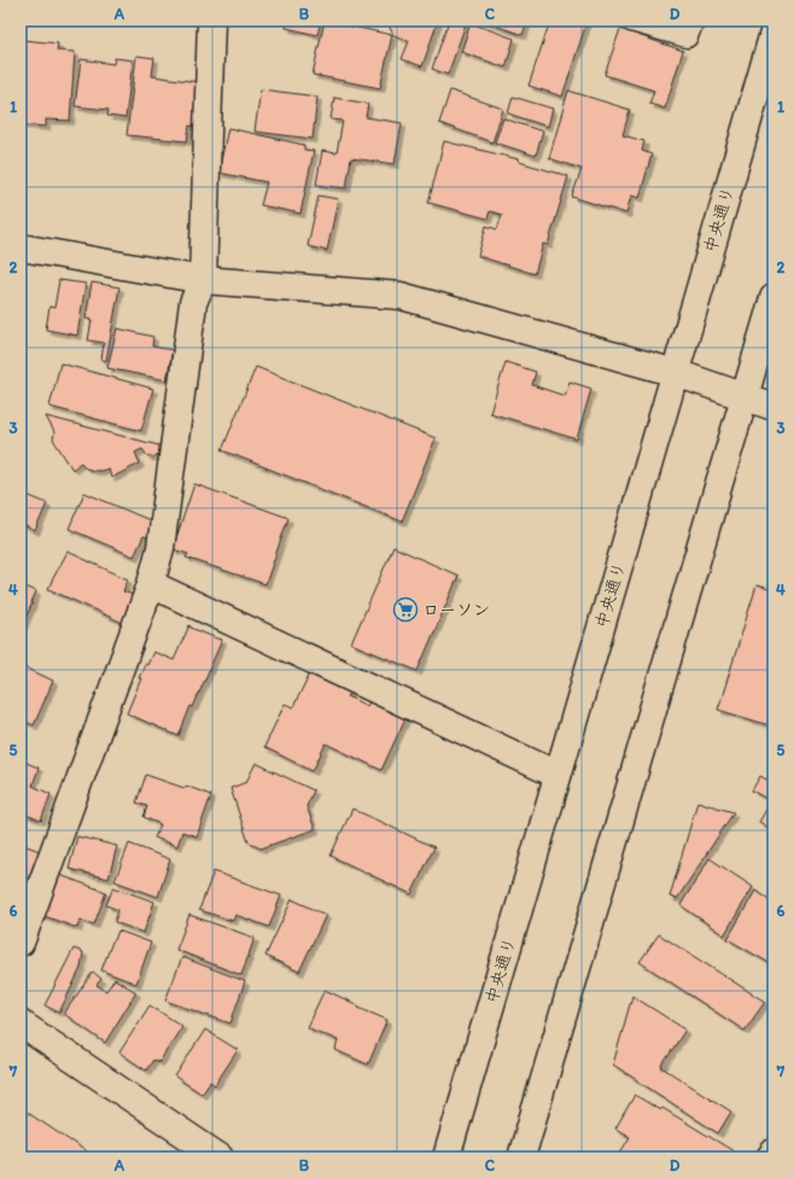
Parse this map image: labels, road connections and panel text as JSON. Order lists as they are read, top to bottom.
{
  "streets": {
    "main road": ["中央通り"]
  },
  "places": {
    "supermarket": ["ローソン"]
  },
  "grid": {
    "columns": [
      "A",
      "B",
      "C",
      "D"
    ],
    "rows": [
      "1",
      "2",
      "3",
      "4",
      "5",
      "6",
      "7"
    ]
  }
}
